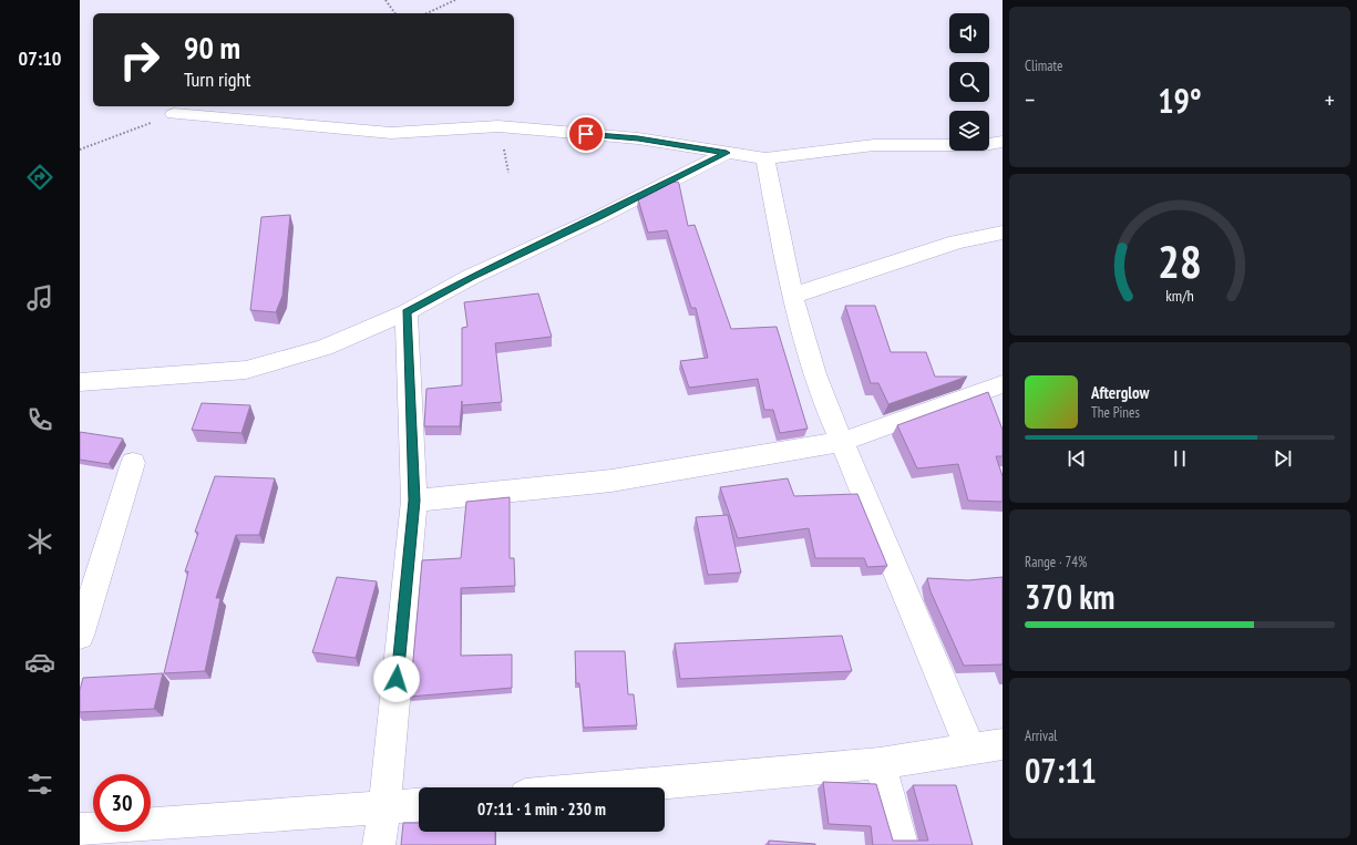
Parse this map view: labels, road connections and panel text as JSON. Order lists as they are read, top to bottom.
{
  "page": {
    "tabs": "07:10",
    "tile": [
      "Climate",
      ["Range · 74%", "370 km"],
      ["Arrival", "07:11"]
    ],
    "turn": ["90 m", "Turn right"],
    "heat": ["−", "19°", "+"],
    "song": ["Afterglow", "The Pines"],
    "limit": "30",
    "trip": "07:11 · 1 min · 230 m",
    "gauge": ["28", "km/h"]
  }
}
